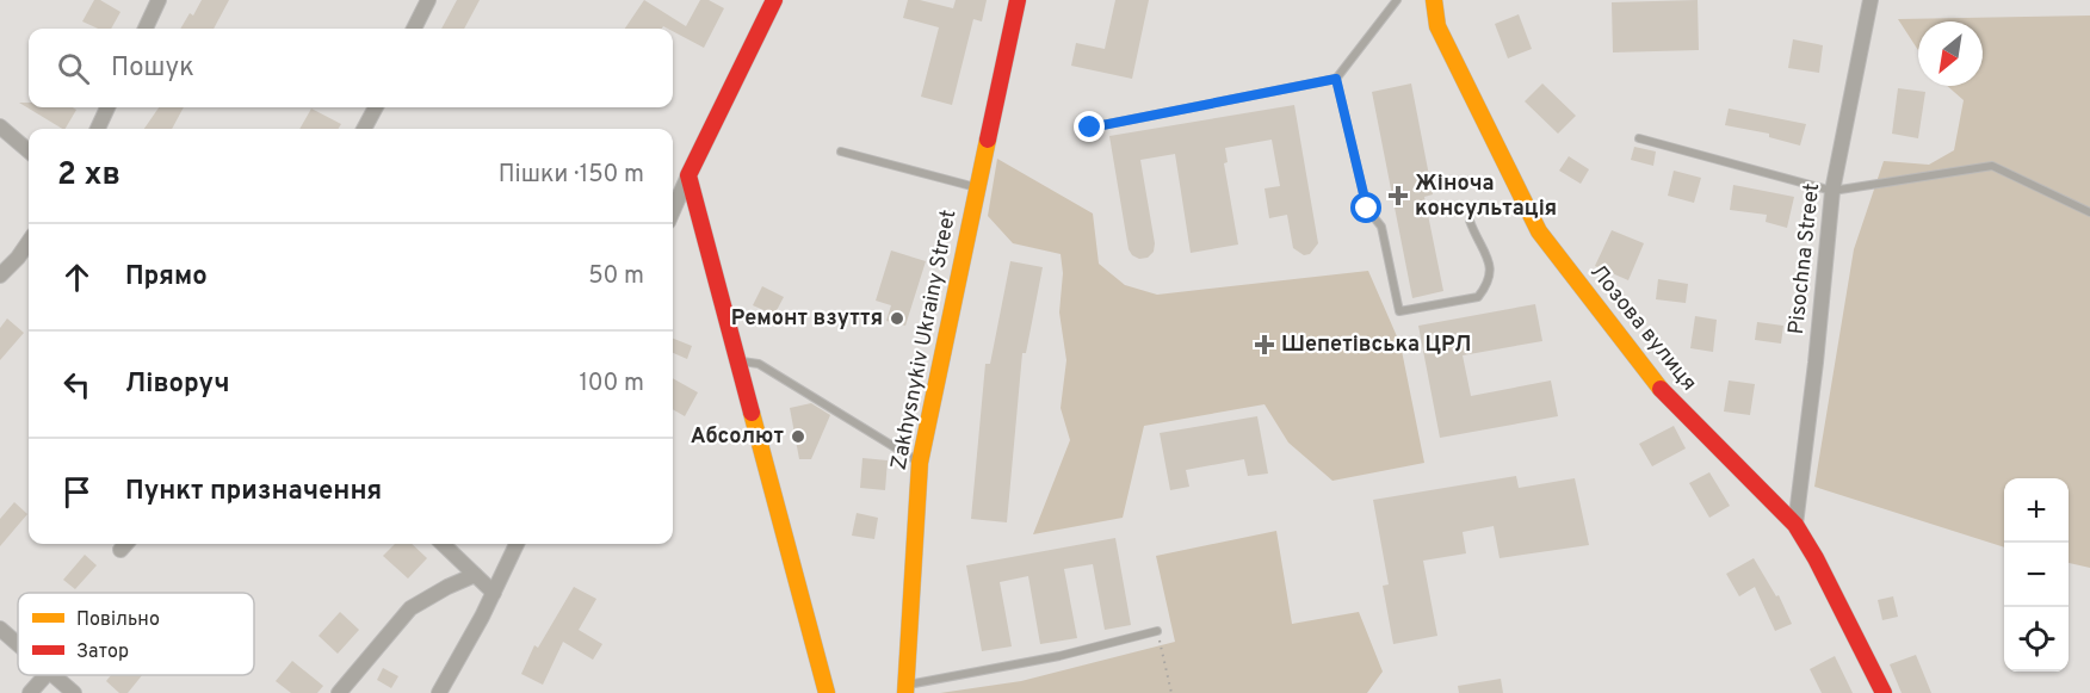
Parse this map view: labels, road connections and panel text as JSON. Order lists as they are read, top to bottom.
{
  "streets": {
    "street": ["Pisochna Street", "Лозова вулиця", "Zakhysnykiv Ukrainy Street"]
  },
  "crossings": [
    ["Pisochna Street", "Лозова вулиця"]
  ],
  "places": {
    "health": ["Жіноча консультація", "Шепетівська ЦРЛ"],
    "other": ["Ремонт взуття", "Абсолют"]
  },
  "legend": ["Повільно", "Затор"],
  "north": "bottom left",
  "page": {
    "search": "Пошук",
    "heading": ["2 хв", "Пішки · 150 m"],
    "list": [
      ["Прямо", "50 m"],
      ["Ліворуч", "100 m"],
      "Пункт призначення"
    ],
    "map_buttons": ["+", "−"]
  }
}
